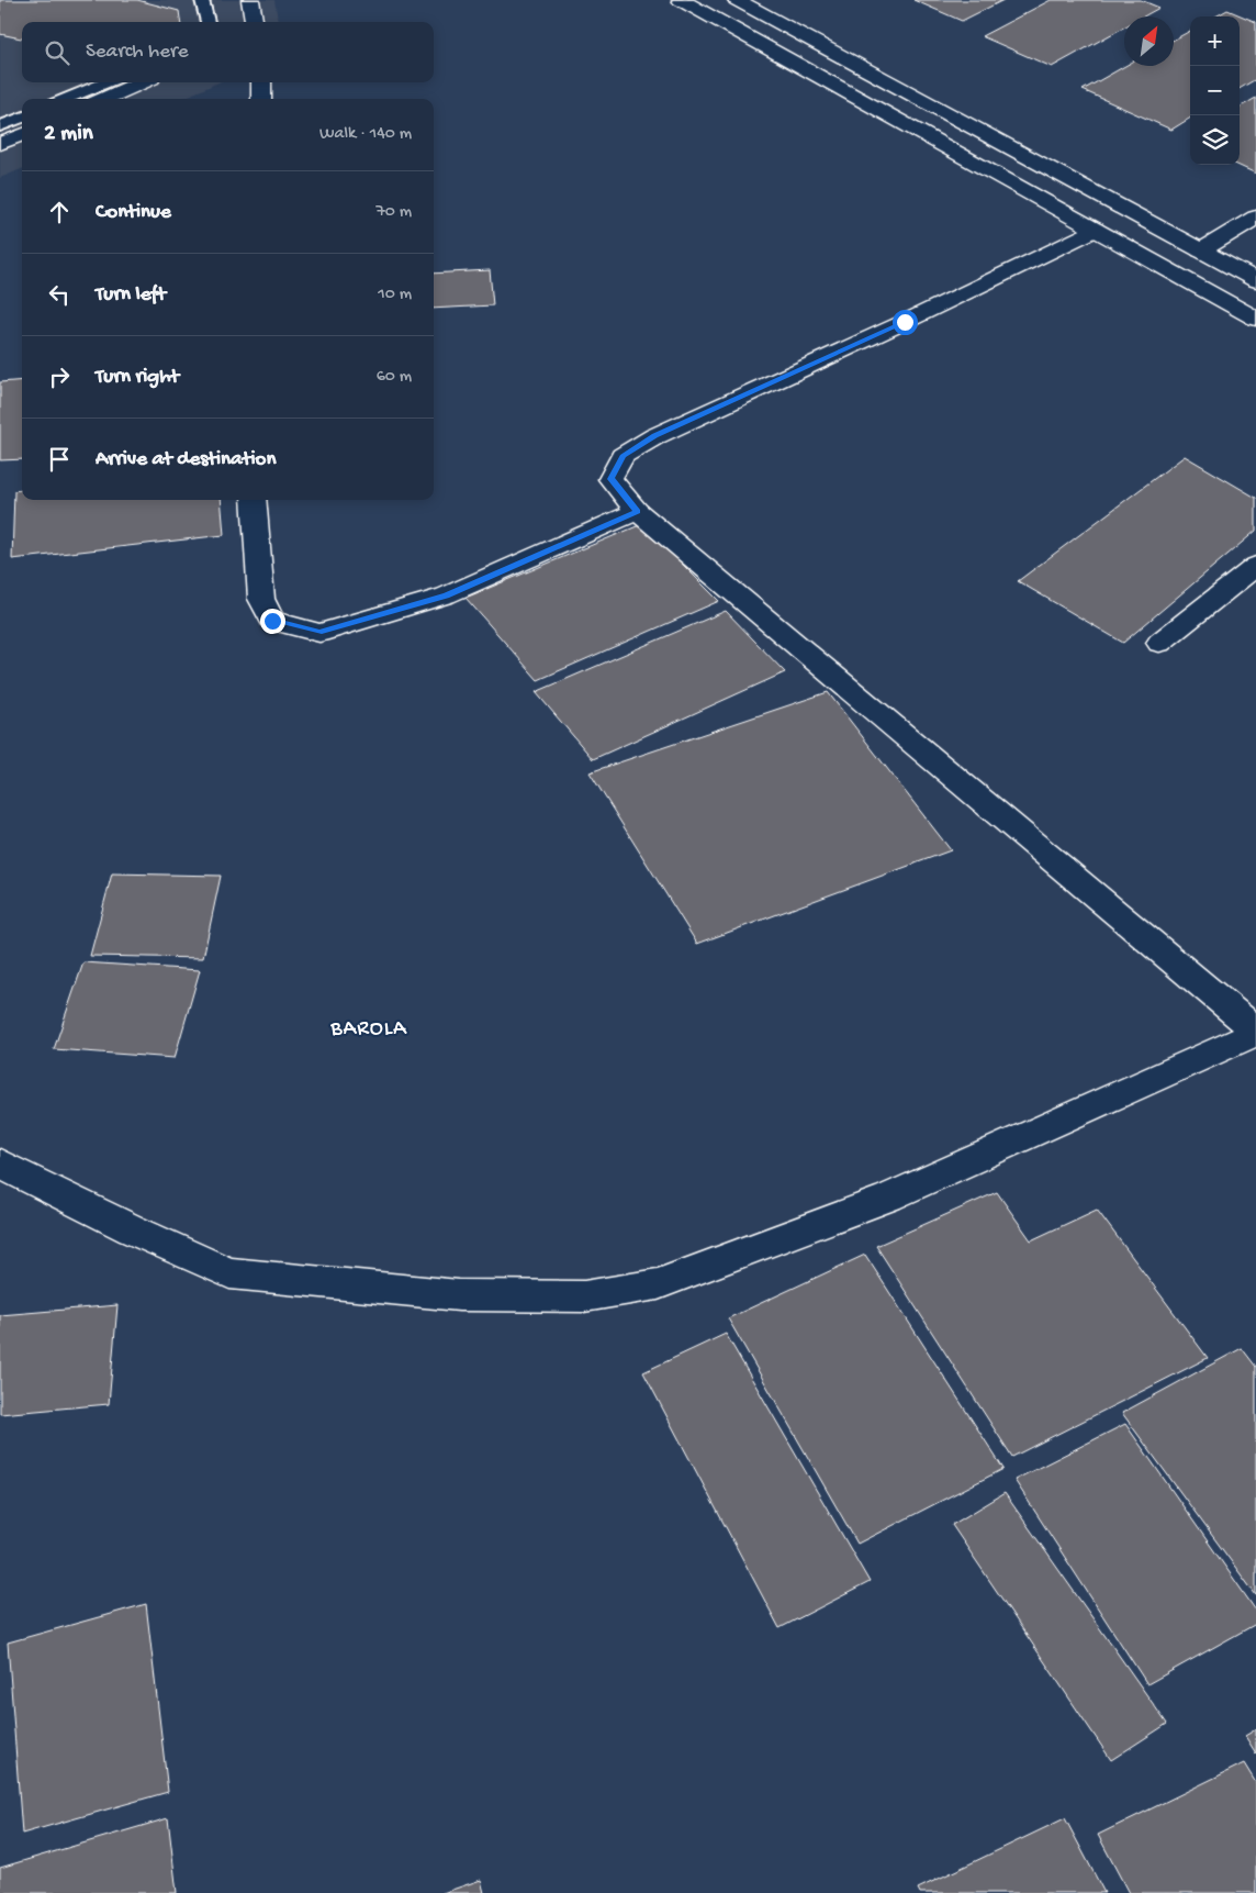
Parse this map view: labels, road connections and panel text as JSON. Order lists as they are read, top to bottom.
{
  "districts": ["BAROLA"],
  "north": "top right",
  "page": {
    "map_buttons": ["+", "−"],
    "search": "Search here",
    "heading": ["2 min", "Walk · 140 m"],
    "list": [
      ["Continue", "70 m"],
      ["Turn left", "10 m"],
      ["Turn right", "60 m"],
      "Arrive at destination"
    ]
  }
}
